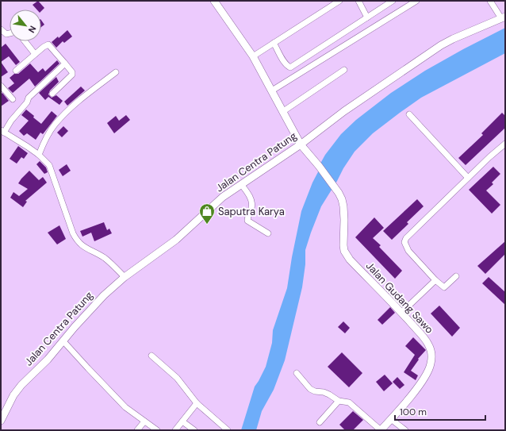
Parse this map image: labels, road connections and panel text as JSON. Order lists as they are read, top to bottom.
{
  "streets": {
    "street": ["Jalan Centra Patung", "Jalan Gudang Sawo"]
  },
  "crossings": [
    ["Jalan Centra Patung", "Jalan Gudang Sawo"]
  ],
  "places": {
    "shop": ["Saputra Karya"]
  },
  "scale_bar": "100 m",
  "north": "bottom right"
}
